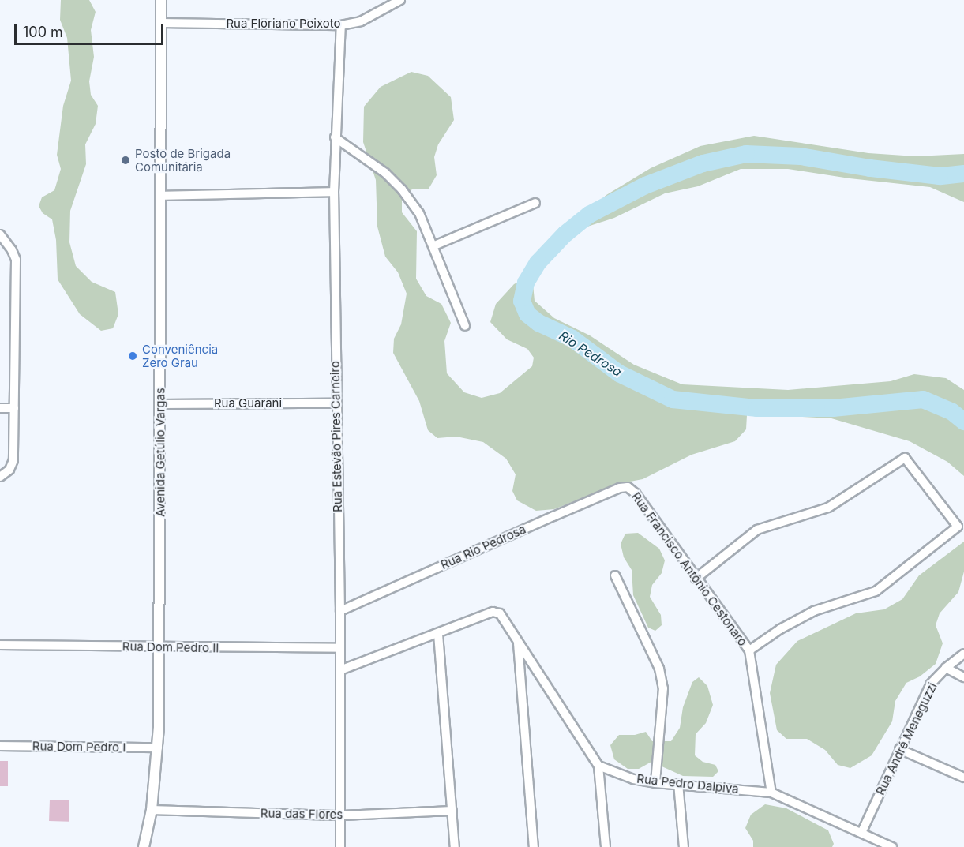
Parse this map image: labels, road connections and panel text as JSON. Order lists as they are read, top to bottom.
{
  "streets": {
    "street": [
      "Rua Floriano Peixoto",
      "Rua Guarani",
      "Rua Estevão Pires Carneiro",
      "Avenida Getúlio Vargas",
      "Rua Rio Pedrosa",
      "Rua Francisco Antônio Cestonaro",
      "Rua Dom Pedro II",
      "Rua André Meneguzzi",
      "Rua Dom Pedro I",
      "Rua Pedro Dalpiva",
      "Rua das Flores"
    ]
  },
  "crossings": [
    ["Rua Floriano Peixoto", "Rua Estevão Pires Carneiro"],
    ["Rua Floriano Peixoto", "Avenida Getúlio Vargas"],
    ["Rua Guarani", "Rua Estevão Pires Carneiro"],
    ["Rua Guarani", "Avenida Getúlio Vargas"],
    ["Rua Estevão Pires Carneiro", "Rua Rio Pedrosa"],
    ["Rua Estevão Pires Carneiro", "Rua Dom Pedro II"],
    ["Rua Estevão Pires Carneiro", "Rua das Flores"],
    ["Avenida Getúlio Vargas", "Rua Dom Pedro II"],
    ["Avenida Getúlio Vargas", "Rua Dom Pedro I"],
    ["Avenida Getúlio Vargas", "Rua das Flores"],
    ["Rua Rio Pedrosa", "Rua Francisco Antônio Cestonaro"],
    ["Rua Francisco Antônio Cestonaro", "Rua Pedro Dalpiva"],
    ["Rua André Meneguzzi", "Rua Pedro Dalpiva"]
  ],
  "water": ["Rio Pedrosa"],
  "places": ["Posto de Brigada Comunitária", "Conveniência Zero Grau"],
  "scale_bar": "100 m"
}
